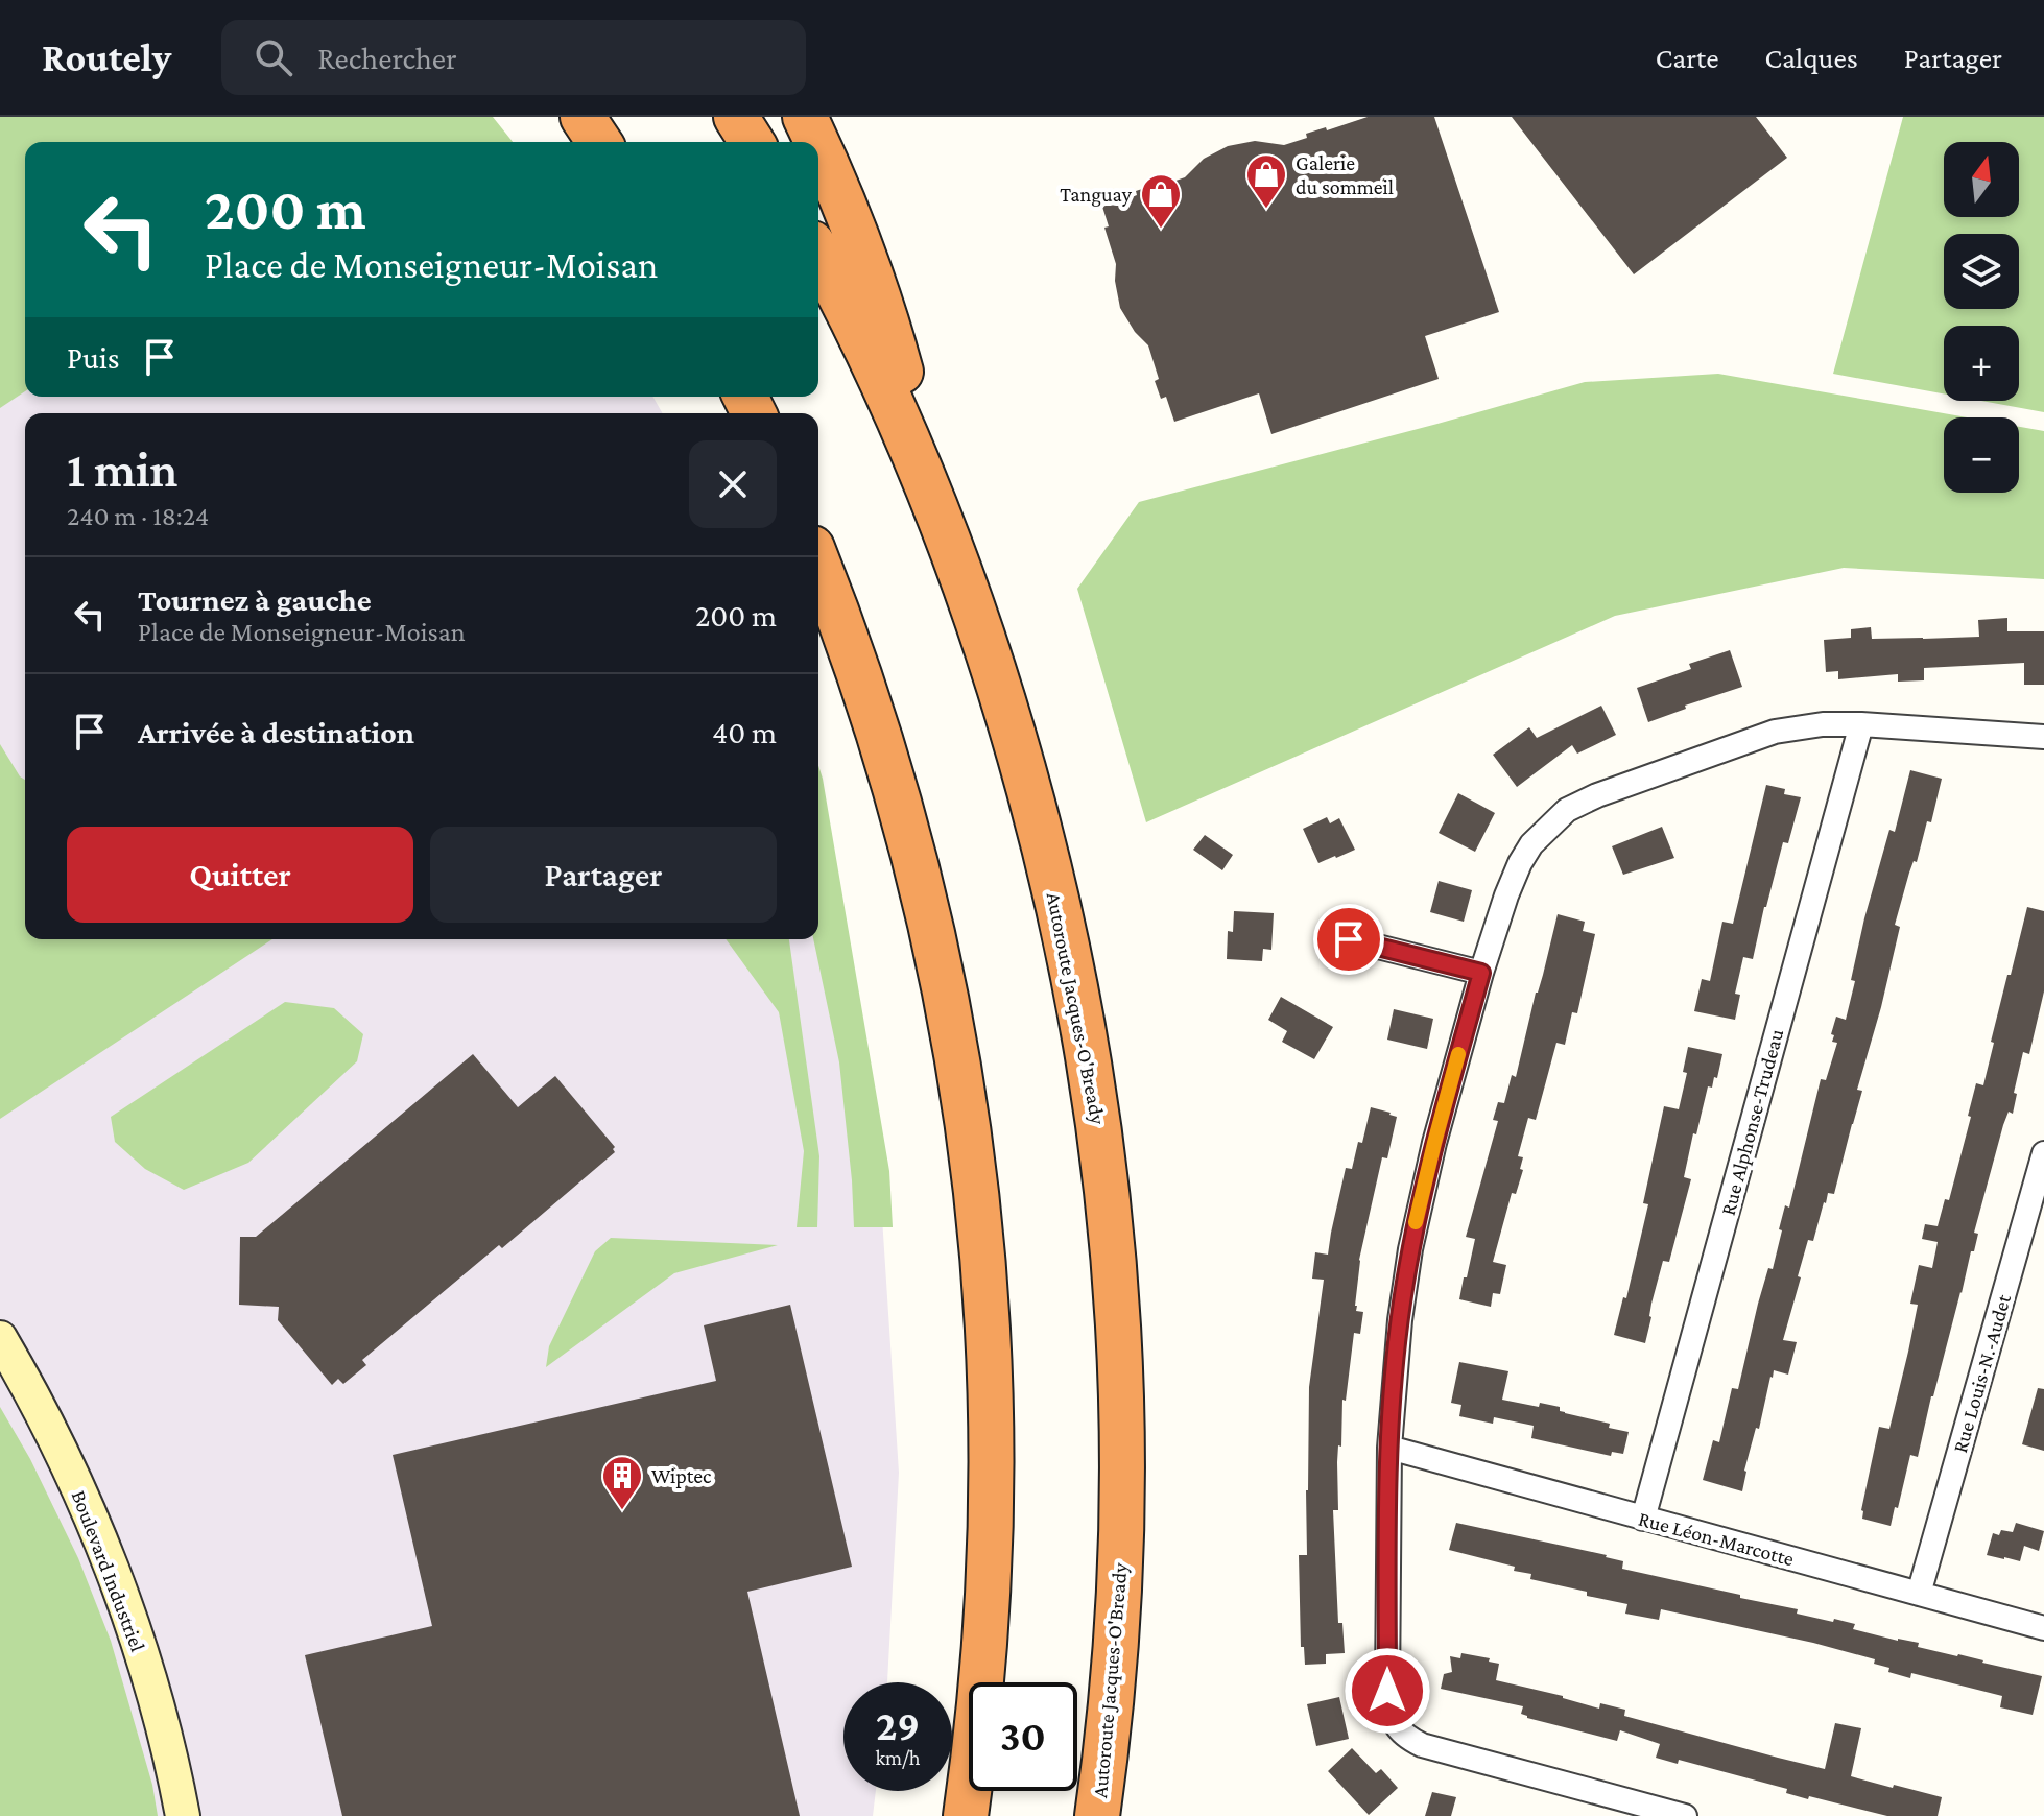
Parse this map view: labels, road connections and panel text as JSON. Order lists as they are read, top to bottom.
{
  "streets": {
    "highway": ["Autoroute Jacques-O'Bready"],
    "street": [
      "Rue Alphonse-Trudeau",
      "Rue Louis-N.-Audet",
      "Rue Léon-Marcotte",
      "Boulevard Industriel"
    ]
  },
  "crossings": [
    ["Rue Alphonse-Trudeau", "Rue Léon-Marcotte"],
    ["Rue Louis-N.-Audet", "Rue Léon-Marcotte"]
  ],
  "places": {
    "shop": ["Galerie du sommeil", "Tanguay"],
    "building": ["Wiptec"]
  },
  "north": "top",
  "page": {
    "header": "Routely",
    "search": "Rechercher",
    "nav": ["Carte", "Calques", "Partager"],
    "map_buttons": ["+", "−"],
    "turn": ["200 m", "Place de Monseigneur-Moisan"],
    "then": "Puis",
    "heading": ["1 min", "240 m · 18:24"],
    "list": [
      {
        "name": "Tournez à gauche",
        "note": "Place de Monseigneur-Moisan",
        "value": "200 m"
      },
      {
        "name": "Arrivée à destination",
        "value": "40 m"
      }
    ],
    "buttons": ["Quitter", "Partager"],
    "speed": "29 km/h",
    "limit": "30"
  }
}
